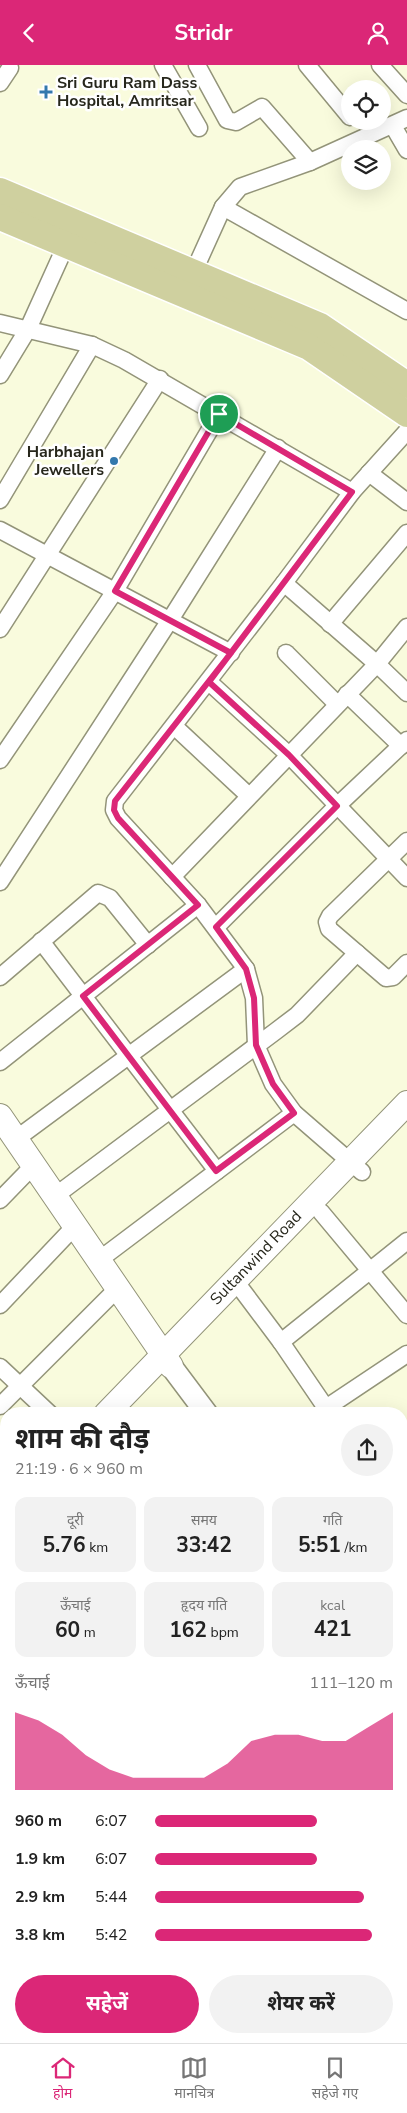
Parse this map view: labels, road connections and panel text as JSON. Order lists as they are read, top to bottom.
{
  "streets": {
    "main road": ["Sultanwind Road"]
  },
  "places": {
    "health": ["Sri Guru Ram Dass Hospital, Amritsar"],
    "other": ["Harbhajan Jewellers"]
  },
  "page": {
    "header": "Stridr",
    "heading": ["शाम की दौड़", "21:19 · 6 × 960 m"],
    "stats": [
      ["दूरी", "5.76 km"],
      ["समय", "33:42"],
      ["गति", "5:51 /km"],
      ["ऊँचाई", "60 m"],
      ["हृदय गति", "162 bpm"],
      ["kcal", "421"]
    ],
    "chart": ["ऊँचाई", "111–120 m"],
    "list": [
      {
        "name": "960 m",
        "note": "6:07"
      },
      {
        "name": "1.9 km",
        "note": "6:07"
      },
      {
        "name": "2.9 km",
        "note": "5:44"
      },
      {
        "name": "3.8 km",
        "note": "5:42"
      }
    ],
    "buttons": ["सहेजें", "शेयर करें"],
    "tabs": ["होम", "मानचित्र", "सहेजे गए"]
  }
}
